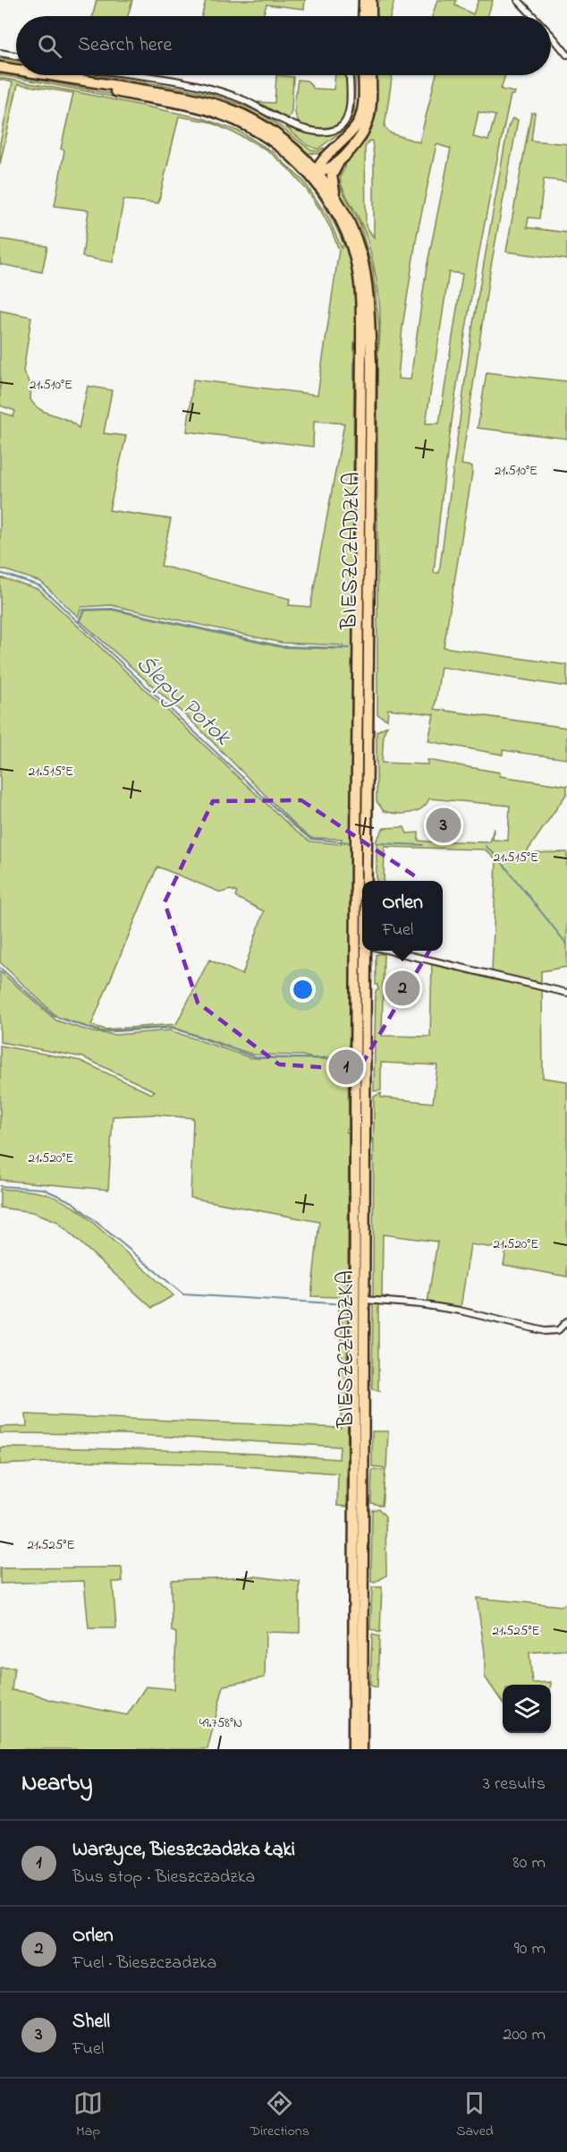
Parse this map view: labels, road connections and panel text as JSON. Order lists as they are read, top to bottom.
{
  "streets": {
    "main road": ["BIESZCZADZKA"]
  },
  "water": ["Ślepy Potok"],
  "page": {
    "search": "Search here",
    "pins": ["3", "2", "1"],
    "popup": ["Orlen", "Fuel"],
    "heading": ["Nearby", "3 results"],
    "list": [
      {
        "mark": "1",
        "name": "Warzyce, Bieszczadzka Łąki",
        "note": "Bus stop · Bieszczadzka",
        "value": "80 m"
      },
      {
        "mark": "2",
        "name": "Orlen",
        "note": "Fuel · Bieszczadzka",
        "value": "90 m"
      },
      {
        "mark": "3",
        "name": "Shell",
        "note": "Fuel",
        "value": "200 m"
      }
    ],
    "nav": ["Map", "Directions", "Saved"]
  },
  "coordinates": [
    "21.510°E",
    "21.515°E",
    "21.520°E",
    "21.525°E",
    "49.758°N"
  ]
}
